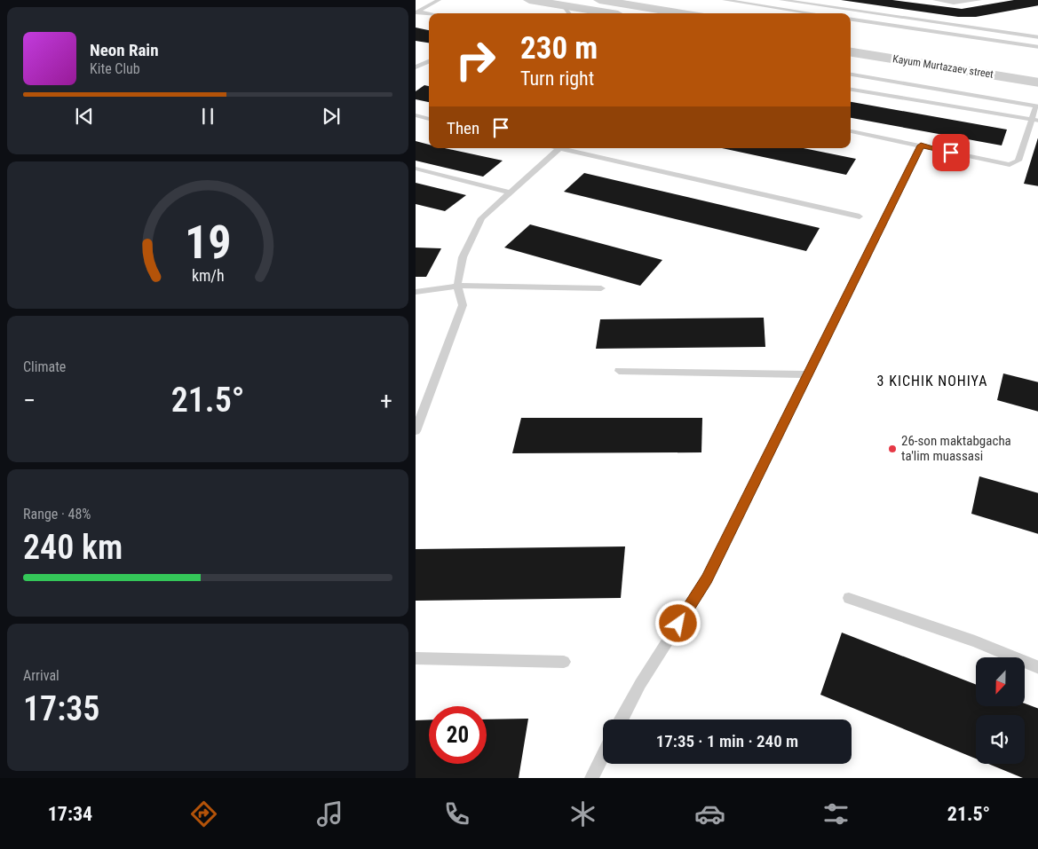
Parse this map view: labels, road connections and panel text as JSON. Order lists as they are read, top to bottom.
{
  "streets": {
    "street": ["Kayum Murtazaev street"]
  },
  "districts": ["3 KICHIK NOHIYA"],
  "places": ["26-son maktabgacha ta'lim muassasi"],
  "north": "bottom",
  "page": {
    "turn": ["230 m", "Turn right"],
    "song": ["Neon Rain", "Kite Club"],
    "then": "Then",
    "tile": [
      "Climate",
      ["Range · 48%", "240 km"],
      ["Arrival", "17:35"]
    ],
    "heat": ["−", "21.5°", "+"],
    "limit": "20",
    "trip": "17:35 · 1 min · 240 m",
    "tabs": ["17:34", "21.5°"],
    "gauge": ["19", "km/h"]
  }
}
